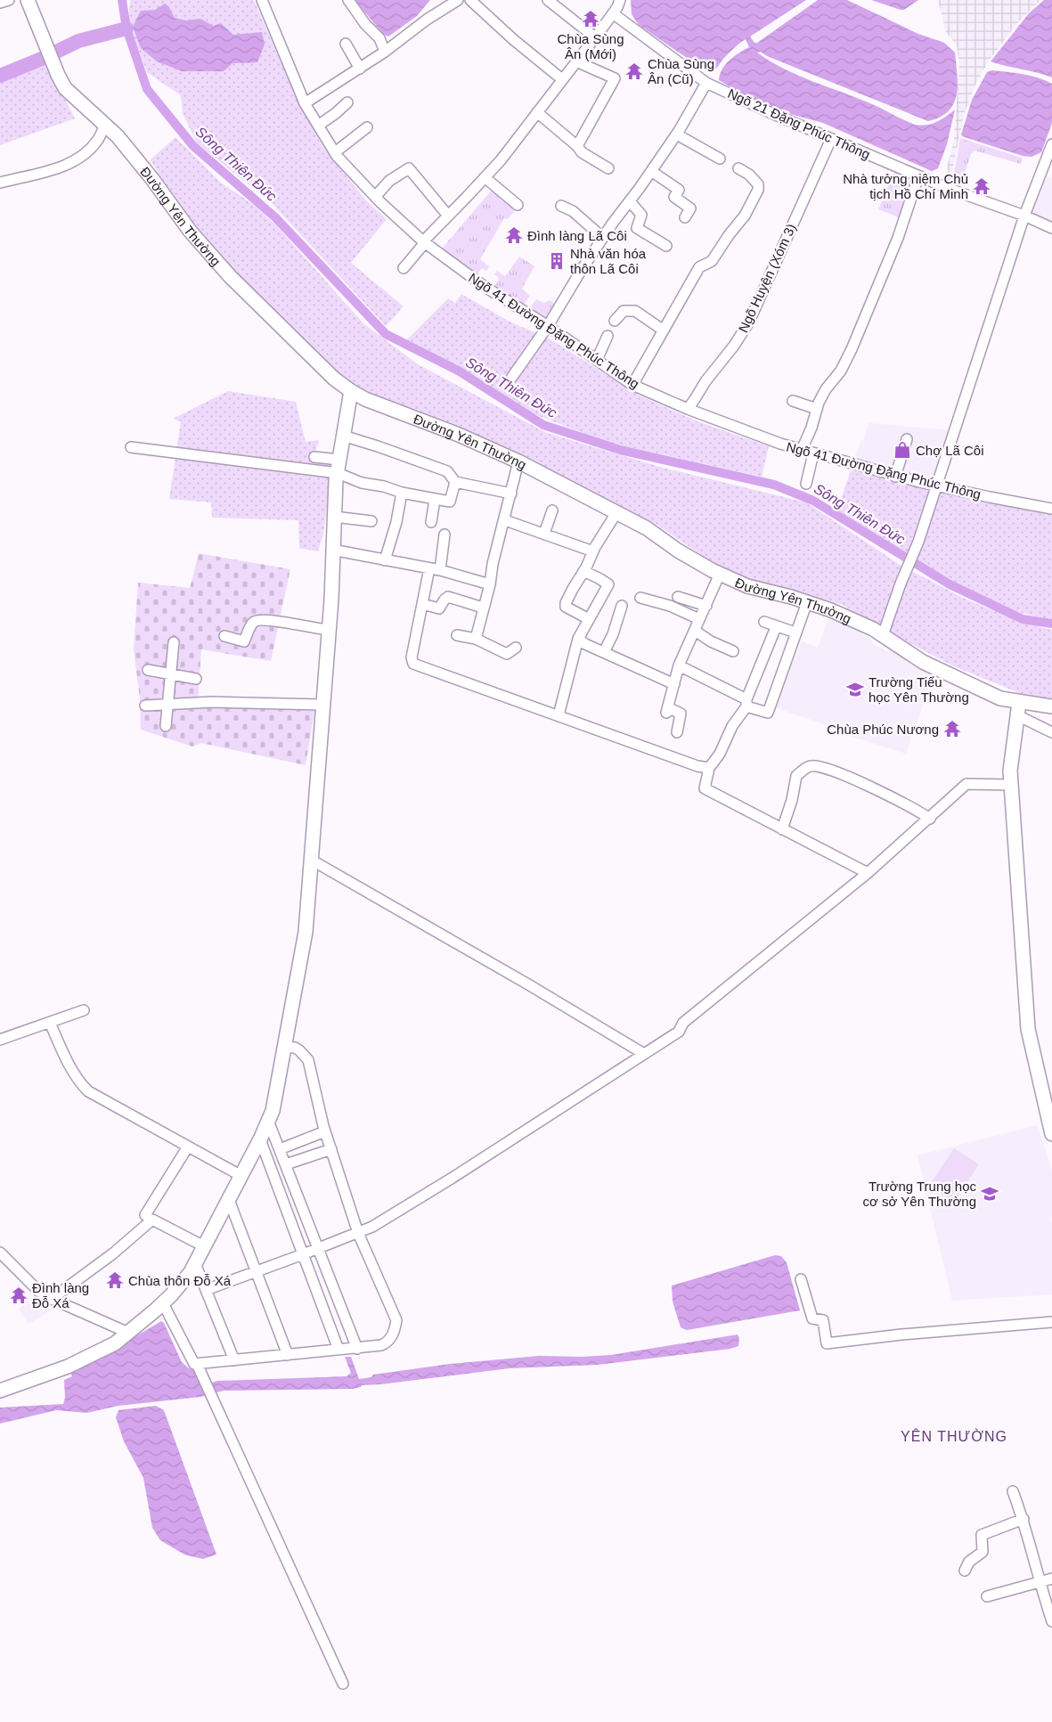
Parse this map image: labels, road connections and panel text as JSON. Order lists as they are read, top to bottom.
{
  "streets": {
    "main road": ["Đường Yên Thường"],
    "street": ["Ngõ 21 Đặng Phúc Thông", "Ngõ Huyện (Xóm 3)", "Ngõ 41 Đường Đặng Phúc Thông"]
  },
  "crossings": [
    ["Ngõ 21 Đặng Phúc Thông", "Ngõ Huyện (Xóm 3)"],
    ["Ngõ Huyện (Xóm 3)", "Ngõ 41 Đường Đặng Phúc Thông"]
  ],
  "districts": ["YÊN THƯỜNG"],
  "water": ["Sông Thiên Đức"],
  "places": {
    "temple": [
      "Chùa Sùng Ân (Mới)",
      "Chùa Sùng Ân (Cũ)",
      "Nhà tưởng niệm Chủ tịch Hồ Chí Minh",
      "Đình làng Lã Côi",
      "Chùa Phúc Nương",
      "Chùa thôn Đỗ Xá",
      "Đình làng Đỗ Xá"
    ],
    "building": ["Nhà văn hóa thôn Lã Côi"],
    "shop": ["Chợ Lã Côi"],
    "school or university": ["Trường Tiểu học Yên Thường", "Trường Trung học cơ sở Yên Thường"]
  }
}
